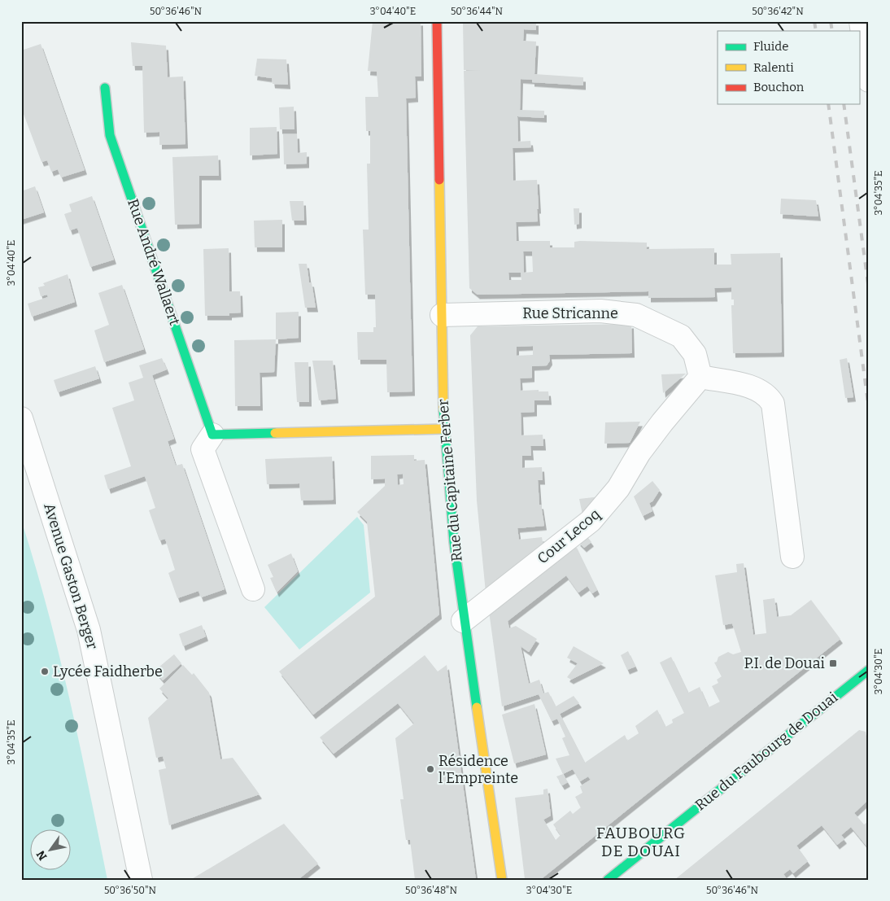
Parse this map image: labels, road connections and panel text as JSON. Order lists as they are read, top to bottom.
{
  "streets": {
    "street": [
      "Rue André Wallaert",
      "Rue Stricanne",
      "Rue du Capitaine Ferber",
      "Cour Lecoq",
      "Avenue Gaston Berger",
      "Rue du Faubourg de Douai"
    ]
  },
  "crossings": [
    ["Rue Stricanne", "Rue du Capitaine Ferber"],
    ["Rue Stricanne", "Cour Lecoq"],
    ["Rue du Capitaine Ferber", "Cour Lecoq"]
  ],
  "districts": ["FAUBOURG DE DOUAI"],
  "places": {
    "transit": ["P.I. de Douai"],
    "other": ["Lycée Faidherbe", "Résidence l'Empreinte"]
  },
  "legend": ["Fluide", "Ralenti", "Bouchon"],
  "north": "bottom left",
  "coordinates": [
    "50°36'46\"N",
    "3°04'40\"E",
    "50°36'44\"N",
    "50°36'42\"N",
    "3°04'35\"E",
    "3°04'30\"E",
    "50°36'50\"N",
    "50°36'48\"N"
  ]
}
